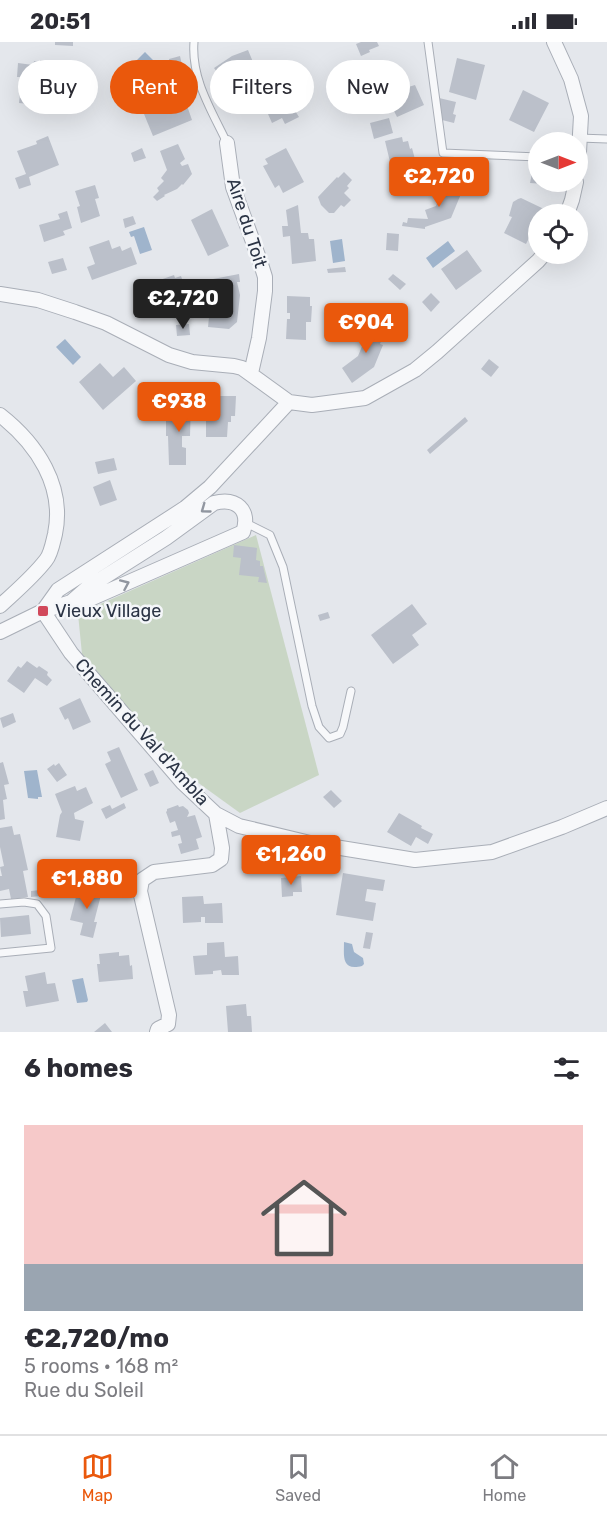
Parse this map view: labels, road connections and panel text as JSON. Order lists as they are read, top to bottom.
{
  "streets": {
    "street": ["Aire du Toit", "Chemin du Val d'Ambla"]
  },
  "places": {
    "transit": ["Vieux Village"]
  },
  "north": "right",
  "page": {
    "status": "20:51",
    "chip": [
      "Buy",
      "Rent",
      "Filters",
      "New"
    ],
    "price": [
      "€2,720",
      "€2,720",
      "€904",
      "€938",
      "€1,260",
      "€1,880"
    ],
    "heading": "6 homes",
    "list": [
      {
        "name": "€2,720/mo",
        "note": "5 rooms · 168 m² · Rue du Soleil"
      }
    ],
    "tabs": ["Map", "Saved", "Home"]
  }
}
